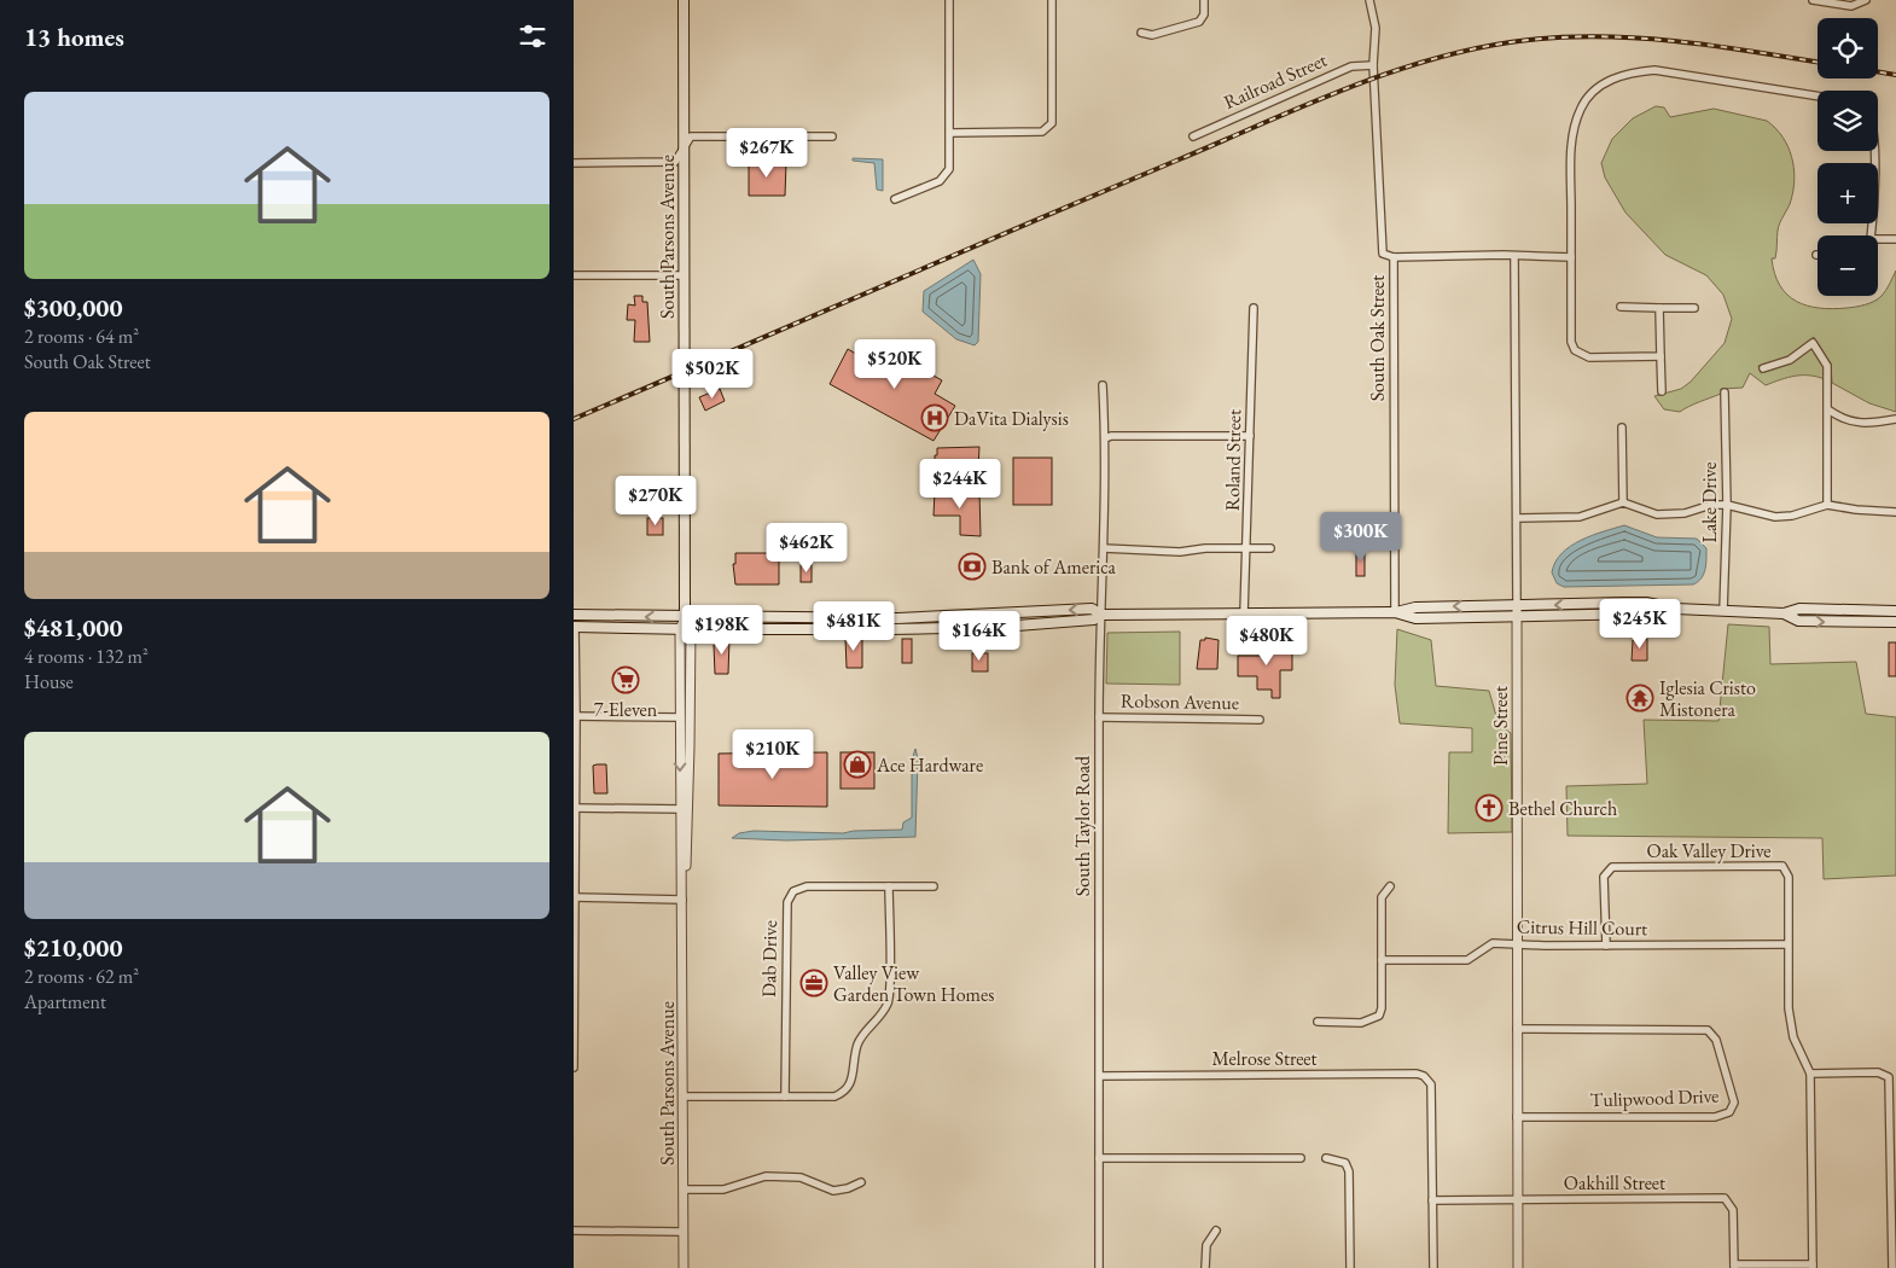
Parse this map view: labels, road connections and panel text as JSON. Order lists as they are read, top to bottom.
{
  "streets": {
    "main road": ["South Parsons Avenue"],
    "street": [
      "Railroad Street",
      "South Oak Street",
      "Roland Street",
      "Lake Drive",
      "Robson Avenue",
      "Pine Street",
      "South Taylor Road",
      "Oak Valley Drive",
      "Citrus Hill Court",
      "Dab Drive",
      "Melrose Street",
      "Tulipwood Drive",
      "Oakhill Street"
    ]
  },
  "crossings": [
    ["Railroad Street", "South Oak Street"],
    ["Robson Avenue", "South Taylor Road"],
    ["Pine Street", "Citrus Hill Court"],
    ["Pine Street", "Tulipwood Drive"],
    ["Pine Street", "Oakhill Street"],
    ["South Taylor Road", "Melrose Street"],
    ["Oak Valley Drive", "Citrus Hill Court"],
    ["Melrose Street", "Oakhill Street"]
  ],
  "places": {
    "hospital": ["DaVita Dialysis"],
    "bank": ["Bank of America"],
    "supermarket": ["7-Eleven"],
    "temple": ["Iglesia Cristo Mistonera"],
    "shop": ["Ace Hardware"],
    "church": ["Bethel Church"],
    "office": ["Valley View Garden Town Homes"]
  },
  "page": {
    "heading": "13 homes",
    "map_buttons": ["+", "−"],
    "list": [
      {
        "name": "$300,000",
        "note": "2 rooms · 64 m² · South Oak Street"
      },
      {
        "name": "$481,000",
        "note": "4 rooms · 132 m² · House"
      },
      {
        "name": "$210,000",
        "note": "2 rooms · 62 m² · Apartment"
      }
    ],
    "price": [
      "$267K",
      "$520K",
      "$502K",
      "$244K",
      "$270K",
      "$300K",
      "$462K",
      "$245K",
      "$481K",
      "$198K",
      "$164K",
      "$480K",
      "$210K"
    ]
  }
}
